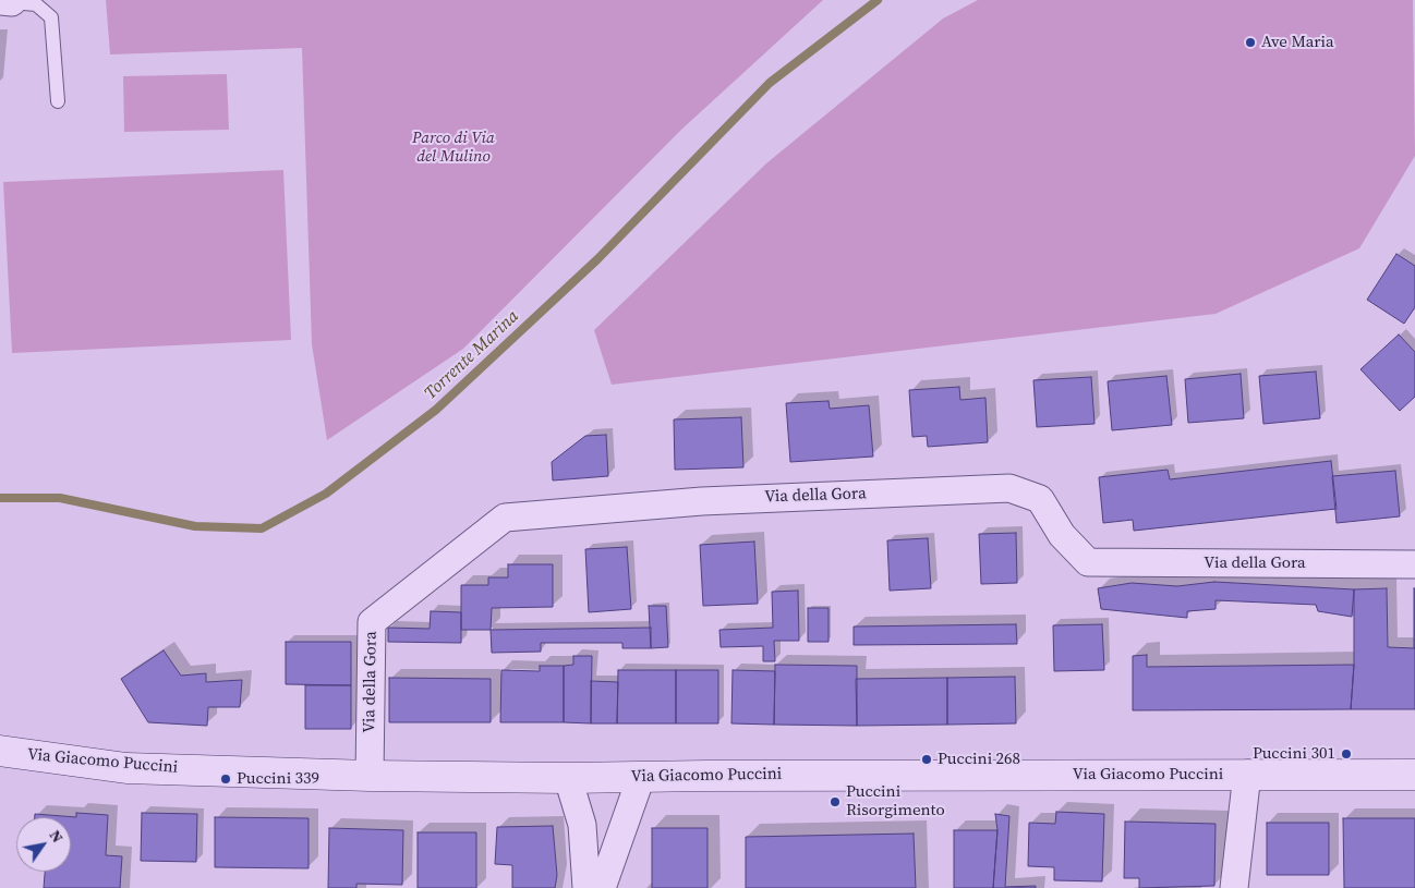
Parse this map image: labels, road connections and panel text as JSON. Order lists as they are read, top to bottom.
{
  "streets": {
    "street": ["Via della Gora", "Via Giacomo Puccini"]
  },
  "crossings": [
    ["Via della Gora", "Via Giacomo Puccini"]
  ],
  "water": ["Torrente Marina"],
  "parks": ["Parco di Via del Mulino"],
  "places": [
    "Ave Maria",
    "Puccini 301",
    "Puccini 268",
    "Puccini 339",
    "Puccini Risorgimento"
  ],
  "north": "top right"
}
